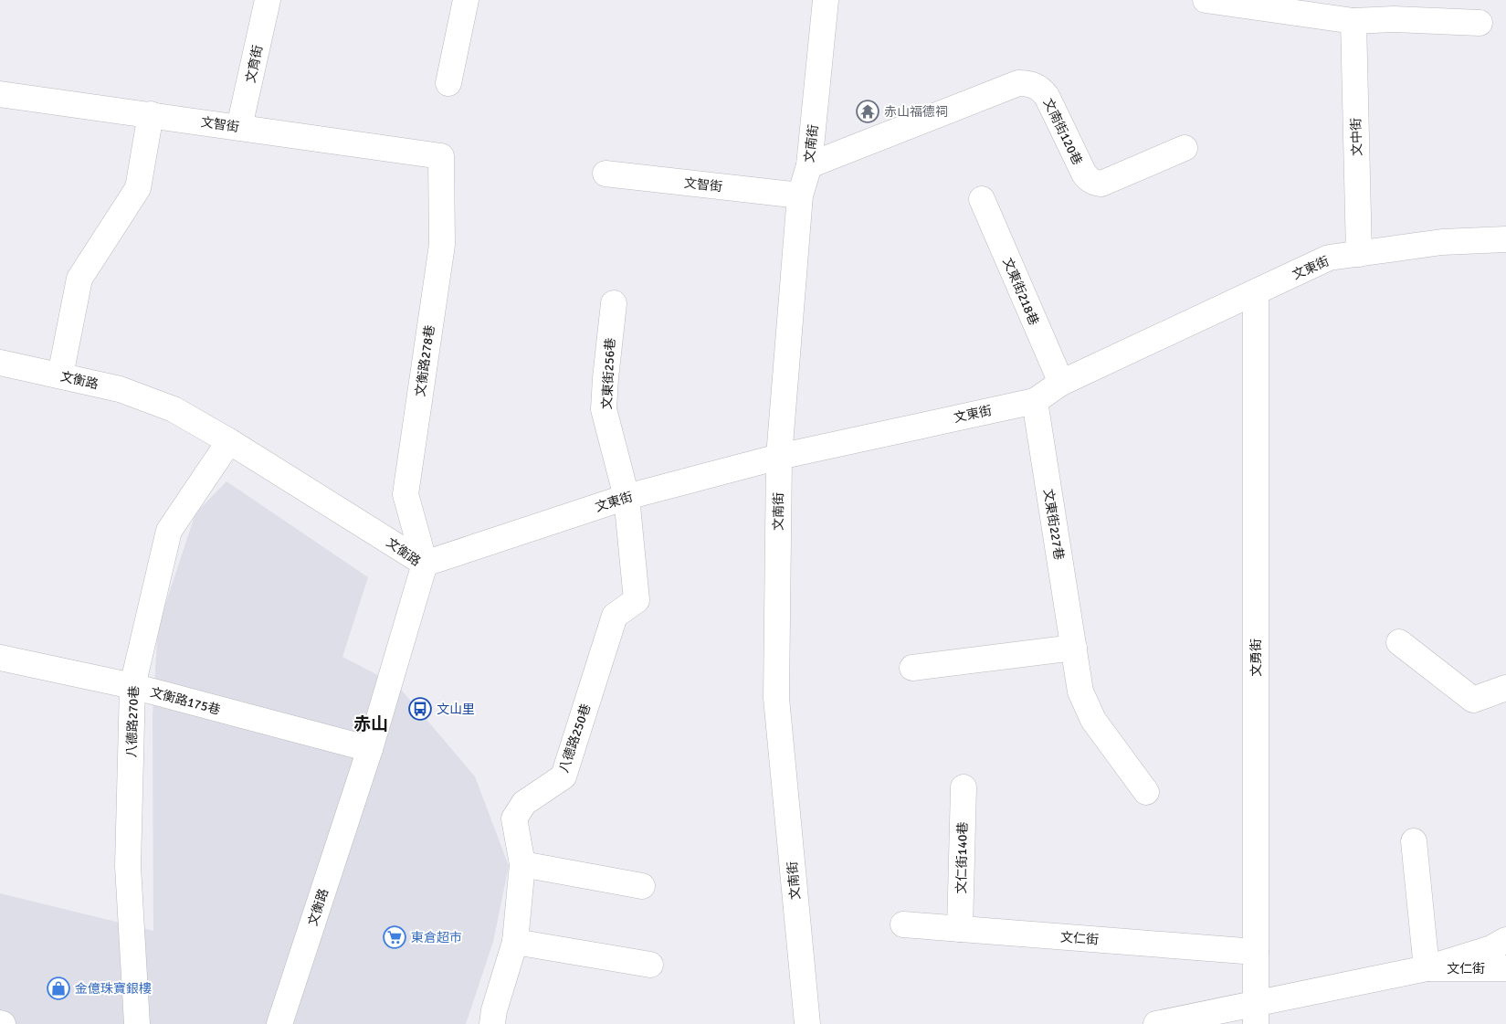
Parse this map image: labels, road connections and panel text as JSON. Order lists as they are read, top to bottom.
{
  "streets": {
    "street": [
      "文育街",
      "文智街",
      "文南街120巷",
      "文中街",
      "文南街",
      "文東街",
      "文東街218巷",
      "文衡路278巷",
      "文東街256巷",
      "文衡路",
      "文東街227巷",
      "文勇街",
      "文衡路175巷",
      "八德路270巷",
      "八德路250巷",
      "文仁街140巷",
      "文仁街"
    ]
  },
  "crossings": [
    ["文育街", "文智街"],
    ["文智街", "文南街"],
    ["文智街", "文衡路278巷"],
    ["文南街120巷", "文南街"],
    ["文中街", "文東街"],
    ["文南街", "文東街"],
    ["文東街", "文東街218巷"],
    ["文東街", "文衡路278巷"],
    ["文東街", "文東街256巷"],
    ["文東街", "文衡路"],
    ["文東街", "文東街227巷"],
    ["文東街", "文勇街"],
    ["文東街", "八德路250巷"],
    ["文衡路278巷", "文衡路"],
    ["文東街256巷", "八德路250巷"],
    ["文衡路", "文衡路175巷"],
    ["文衡路", "八德路270巷"],
    ["文勇街", "文仁街"],
    ["文衡路175巷", "八德路270巷"],
    ["文仁街140巷", "文仁街"]
  ],
  "districts": ["赤山"],
  "places": {
    "temple": ["赤山福德祠"],
    "bus stop": ["文山里"],
    "supermarket": ["東倉超市"],
    "shop": ["金億珠寶銀樓"]
  }
}
